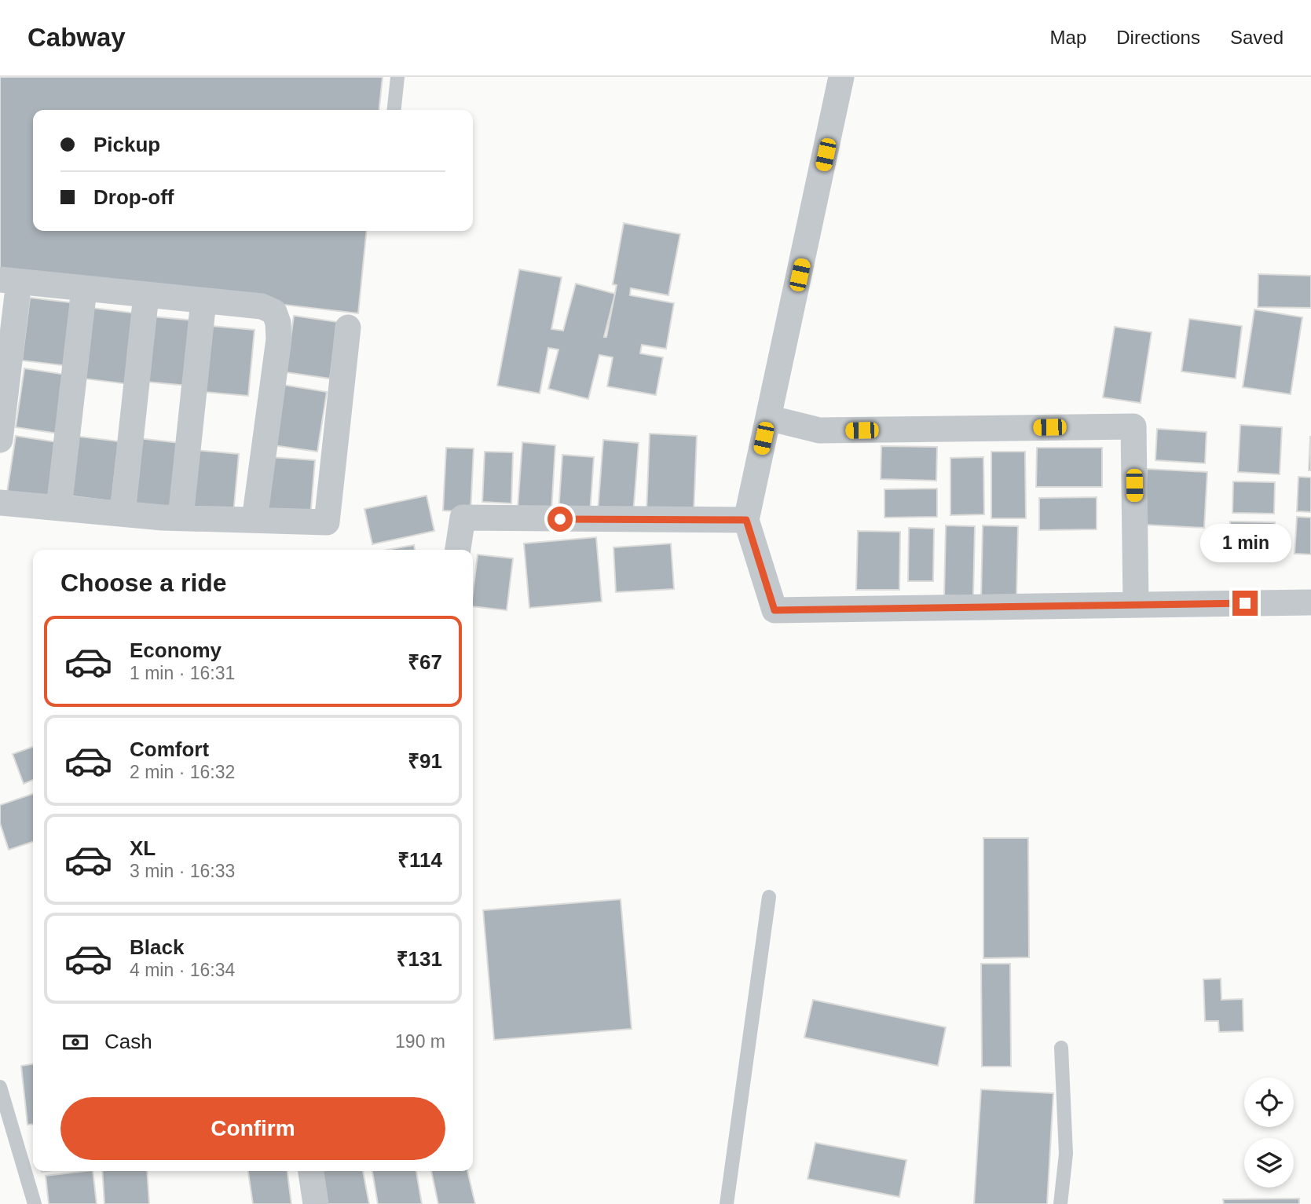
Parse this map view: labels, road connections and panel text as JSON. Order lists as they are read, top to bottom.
{
  "page": {
    "header": "Cabway",
    "nav": ["Map", "Directions", "Saved"],
    "banner": ["Pickup", "Drop-off"],
    "bubble": "1 min",
    "heading": "Choose a ride",
    "list": [
      {
        "name": "Economy",
        "note": "1 min · 16:31",
        "value": "₹67"
      },
      {
        "name": "Comfort",
        "note": "2 min · 16:32",
        "value": "₹91"
      },
      {
        "name": "XL",
        "note": "3 min · 16:33",
        "value": "₹114"
      },
      {
        "name": "Black",
        "note": "4 min · 16:34",
        "value": "₹131"
      }
    ],
    "pay": ["Cash", "190 m"],
    "buttons": "Confirm"
  }
}
